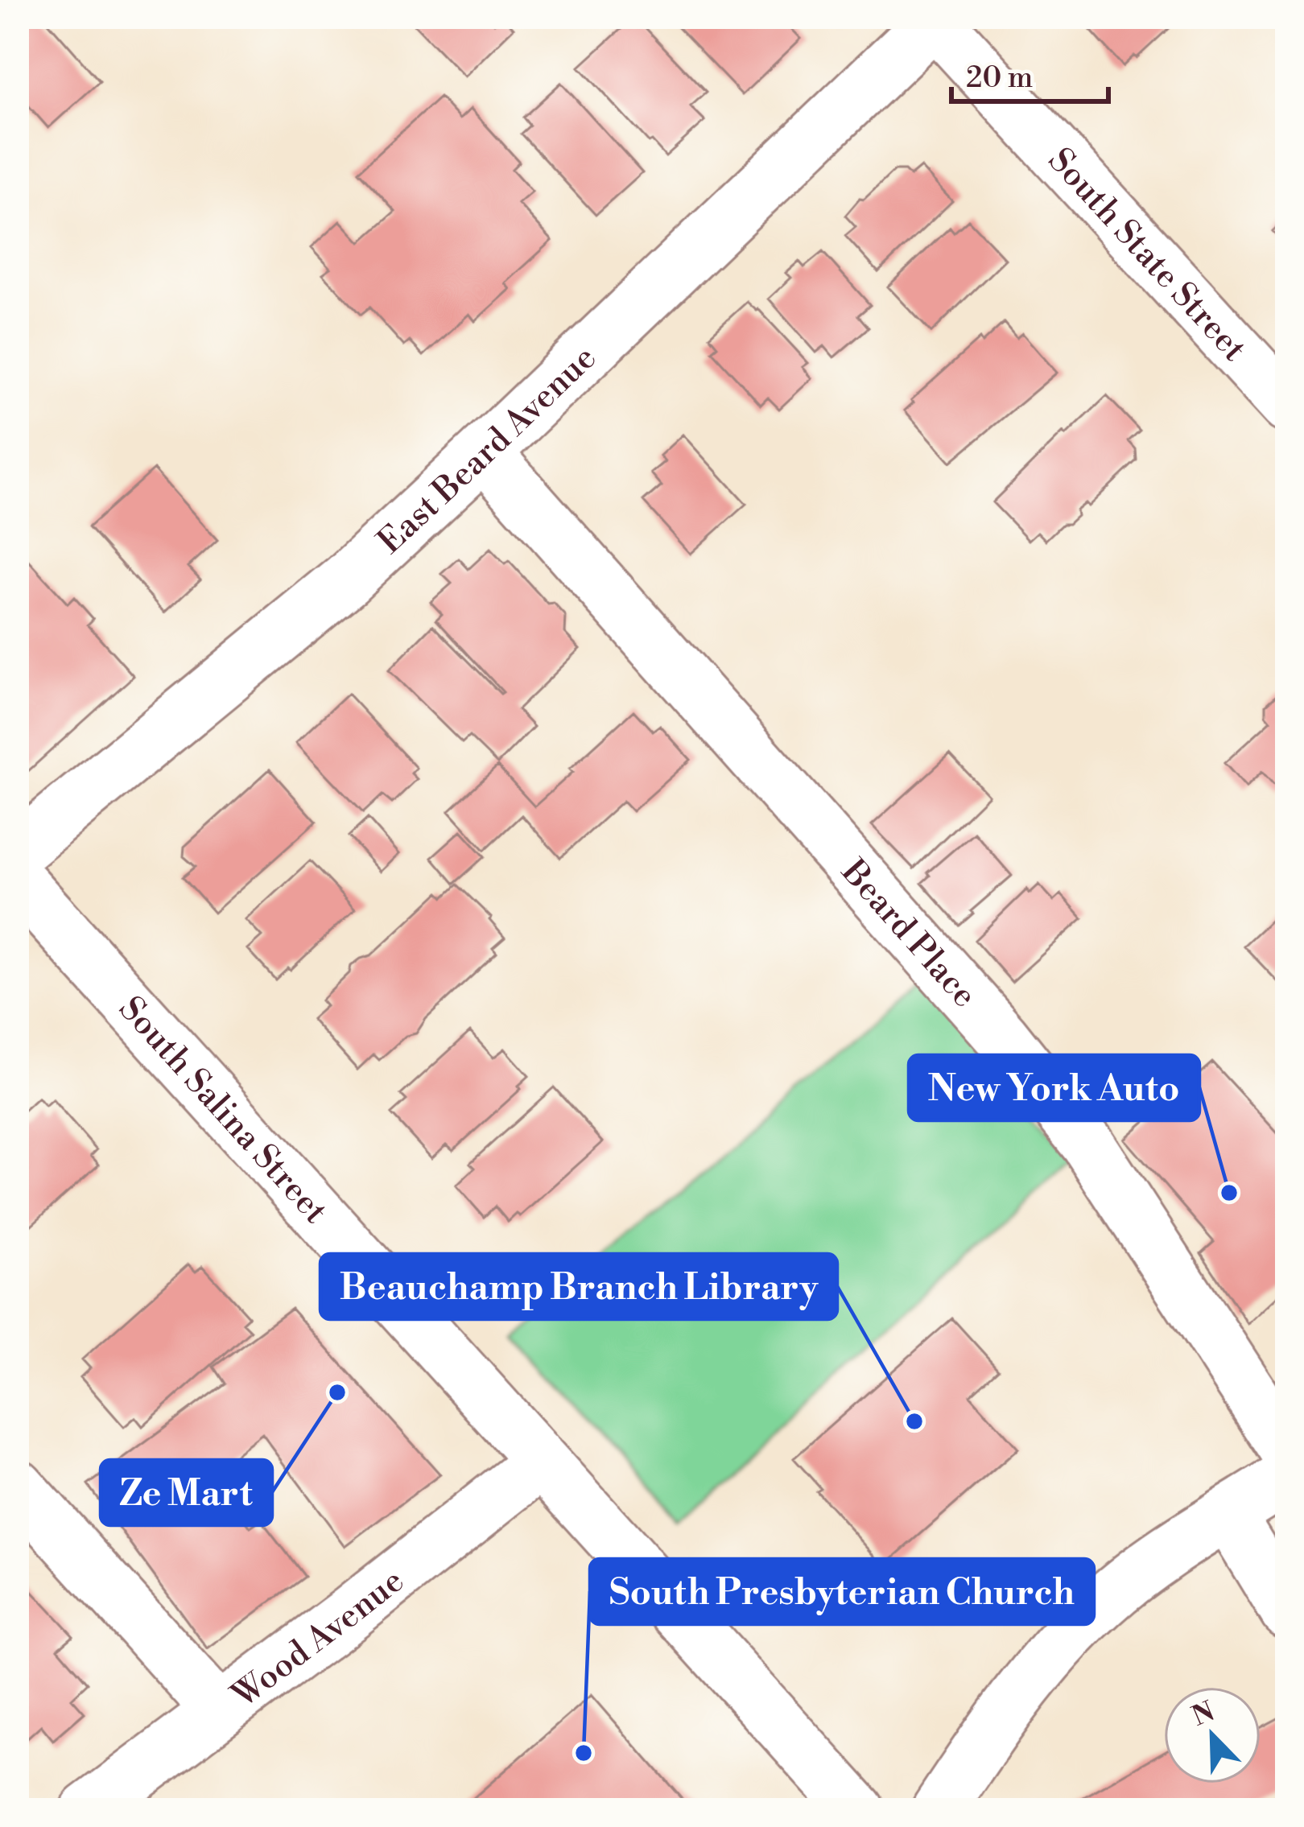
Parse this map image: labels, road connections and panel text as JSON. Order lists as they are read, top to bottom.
{
  "streets": {
    "street": [
      "South State Street",
      "East Beard Avenue",
      "Beard Place",
      "South Salina Street",
      "Wood Avenue"
    ]
  },
  "crossings": [
    ["South State Street", "East Beard Avenue"],
    ["East Beard Avenue", "Beard Place"],
    ["South Salina Street", "Wood Avenue"]
  ],
  "places": [
    "New York Auto",
    "Ze Mart",
    "Beauchamp Branch Library",
    "South Presbyterian Church"
  ],
  "scale_bar": "20 m",
  "north": "top left"
}
